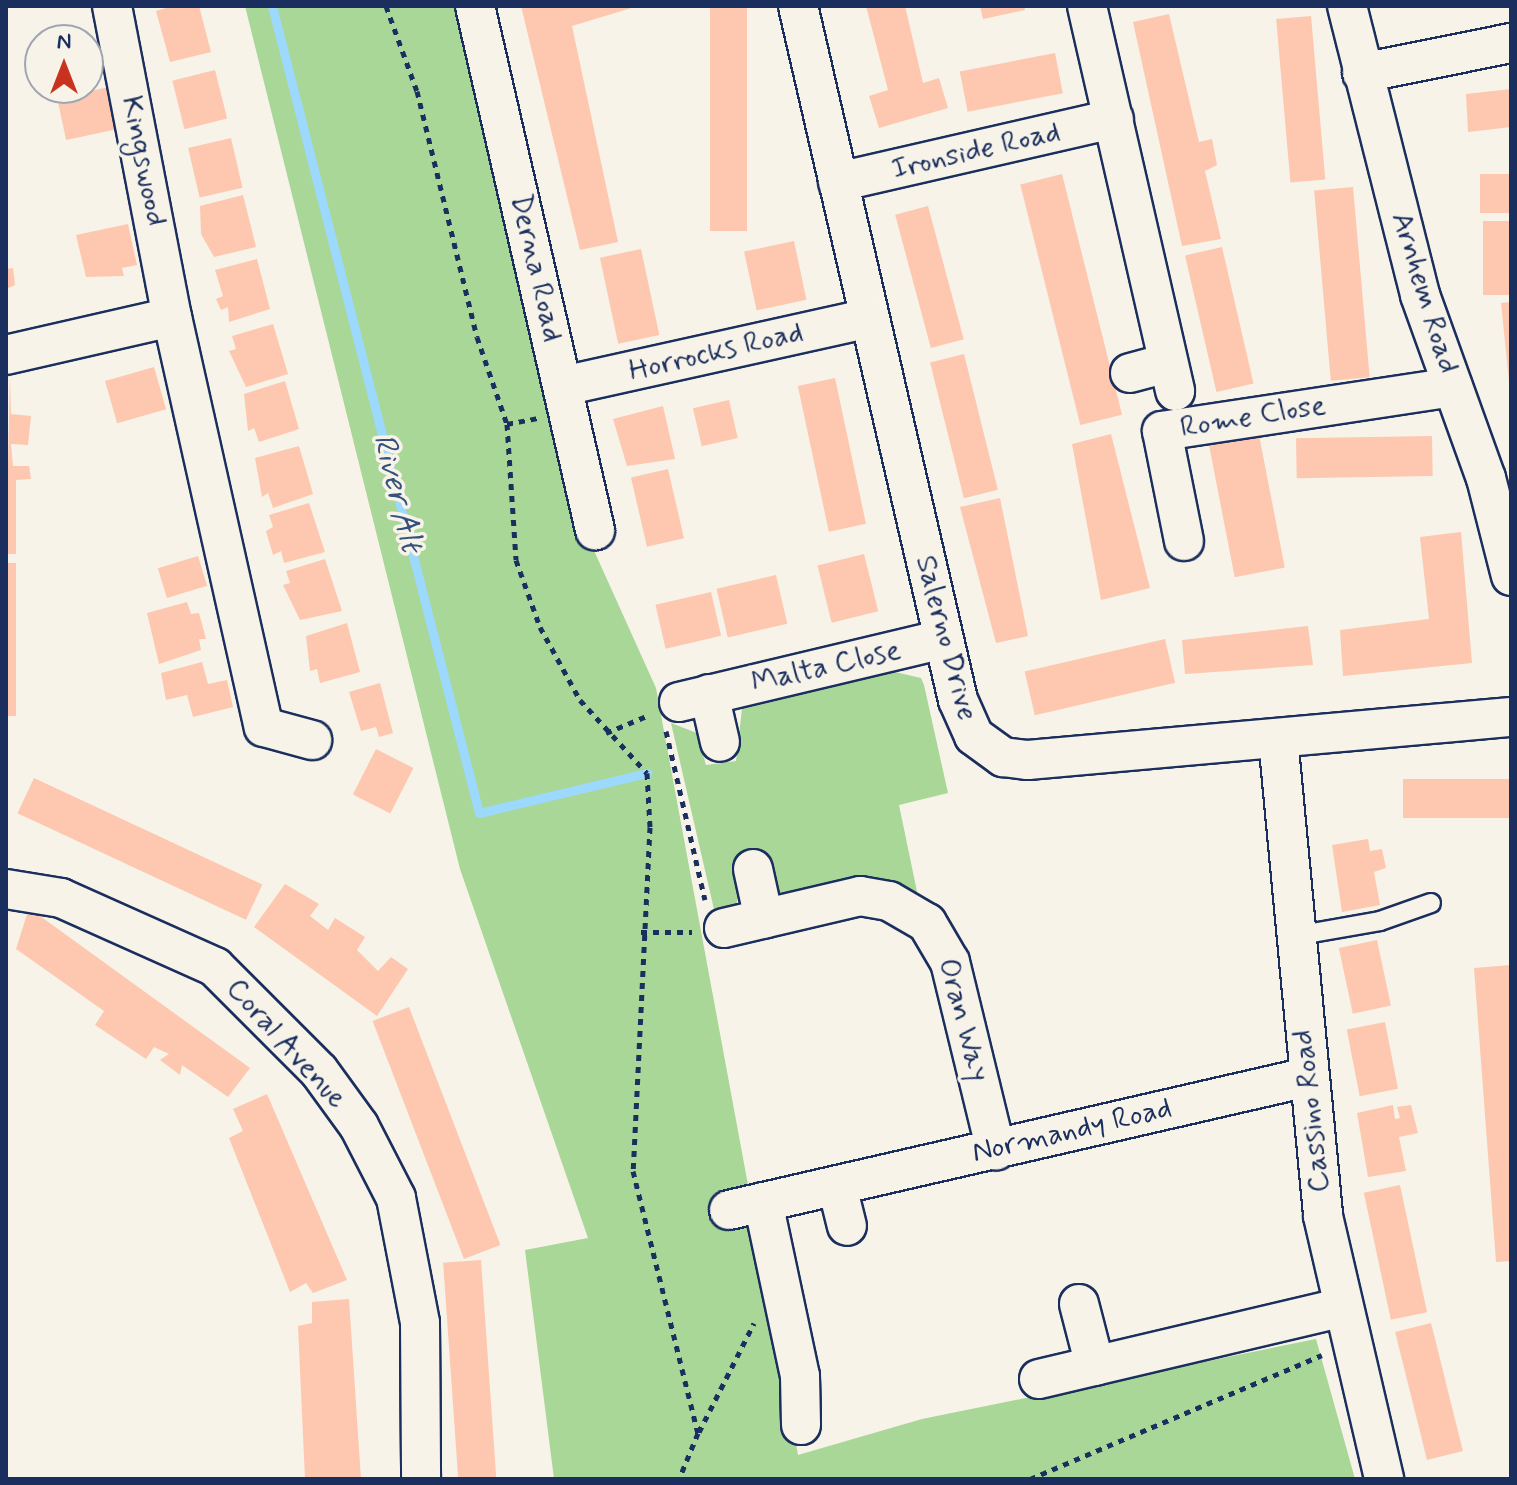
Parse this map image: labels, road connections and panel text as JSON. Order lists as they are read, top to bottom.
{
  "streets": {
    "street": [
      "Ironside Road",
      "Kingswood",
      "Derna Road",
      "Arnhem Road",
      "Horrocks Road",
      "Rome Close",
      "Salerno Drive",
      "Malta Close",
      "Oran Way",
      "Coral Avenue",
      "Cassino Road",
      "Normandy Road"
    ]
  },
  "crossings": [
    ["Ironside Road", "Salerno Drive"],
    ["Derna Road", "Horrocks Road"],
    ["Arnhem Road", "Rome Close"],
    ["Horrocks Road", "Salerno Drive"],
    ["Salerno Drive", "Malta Close"],
    ["Salerno Drive", "Cassino Road"],
    ["Oran Way", "Normandy Road"],
    ["Cassino Road", "Normandy Road"]
  ],
  "water": ["River Alt"],
  "north": "top"
}
